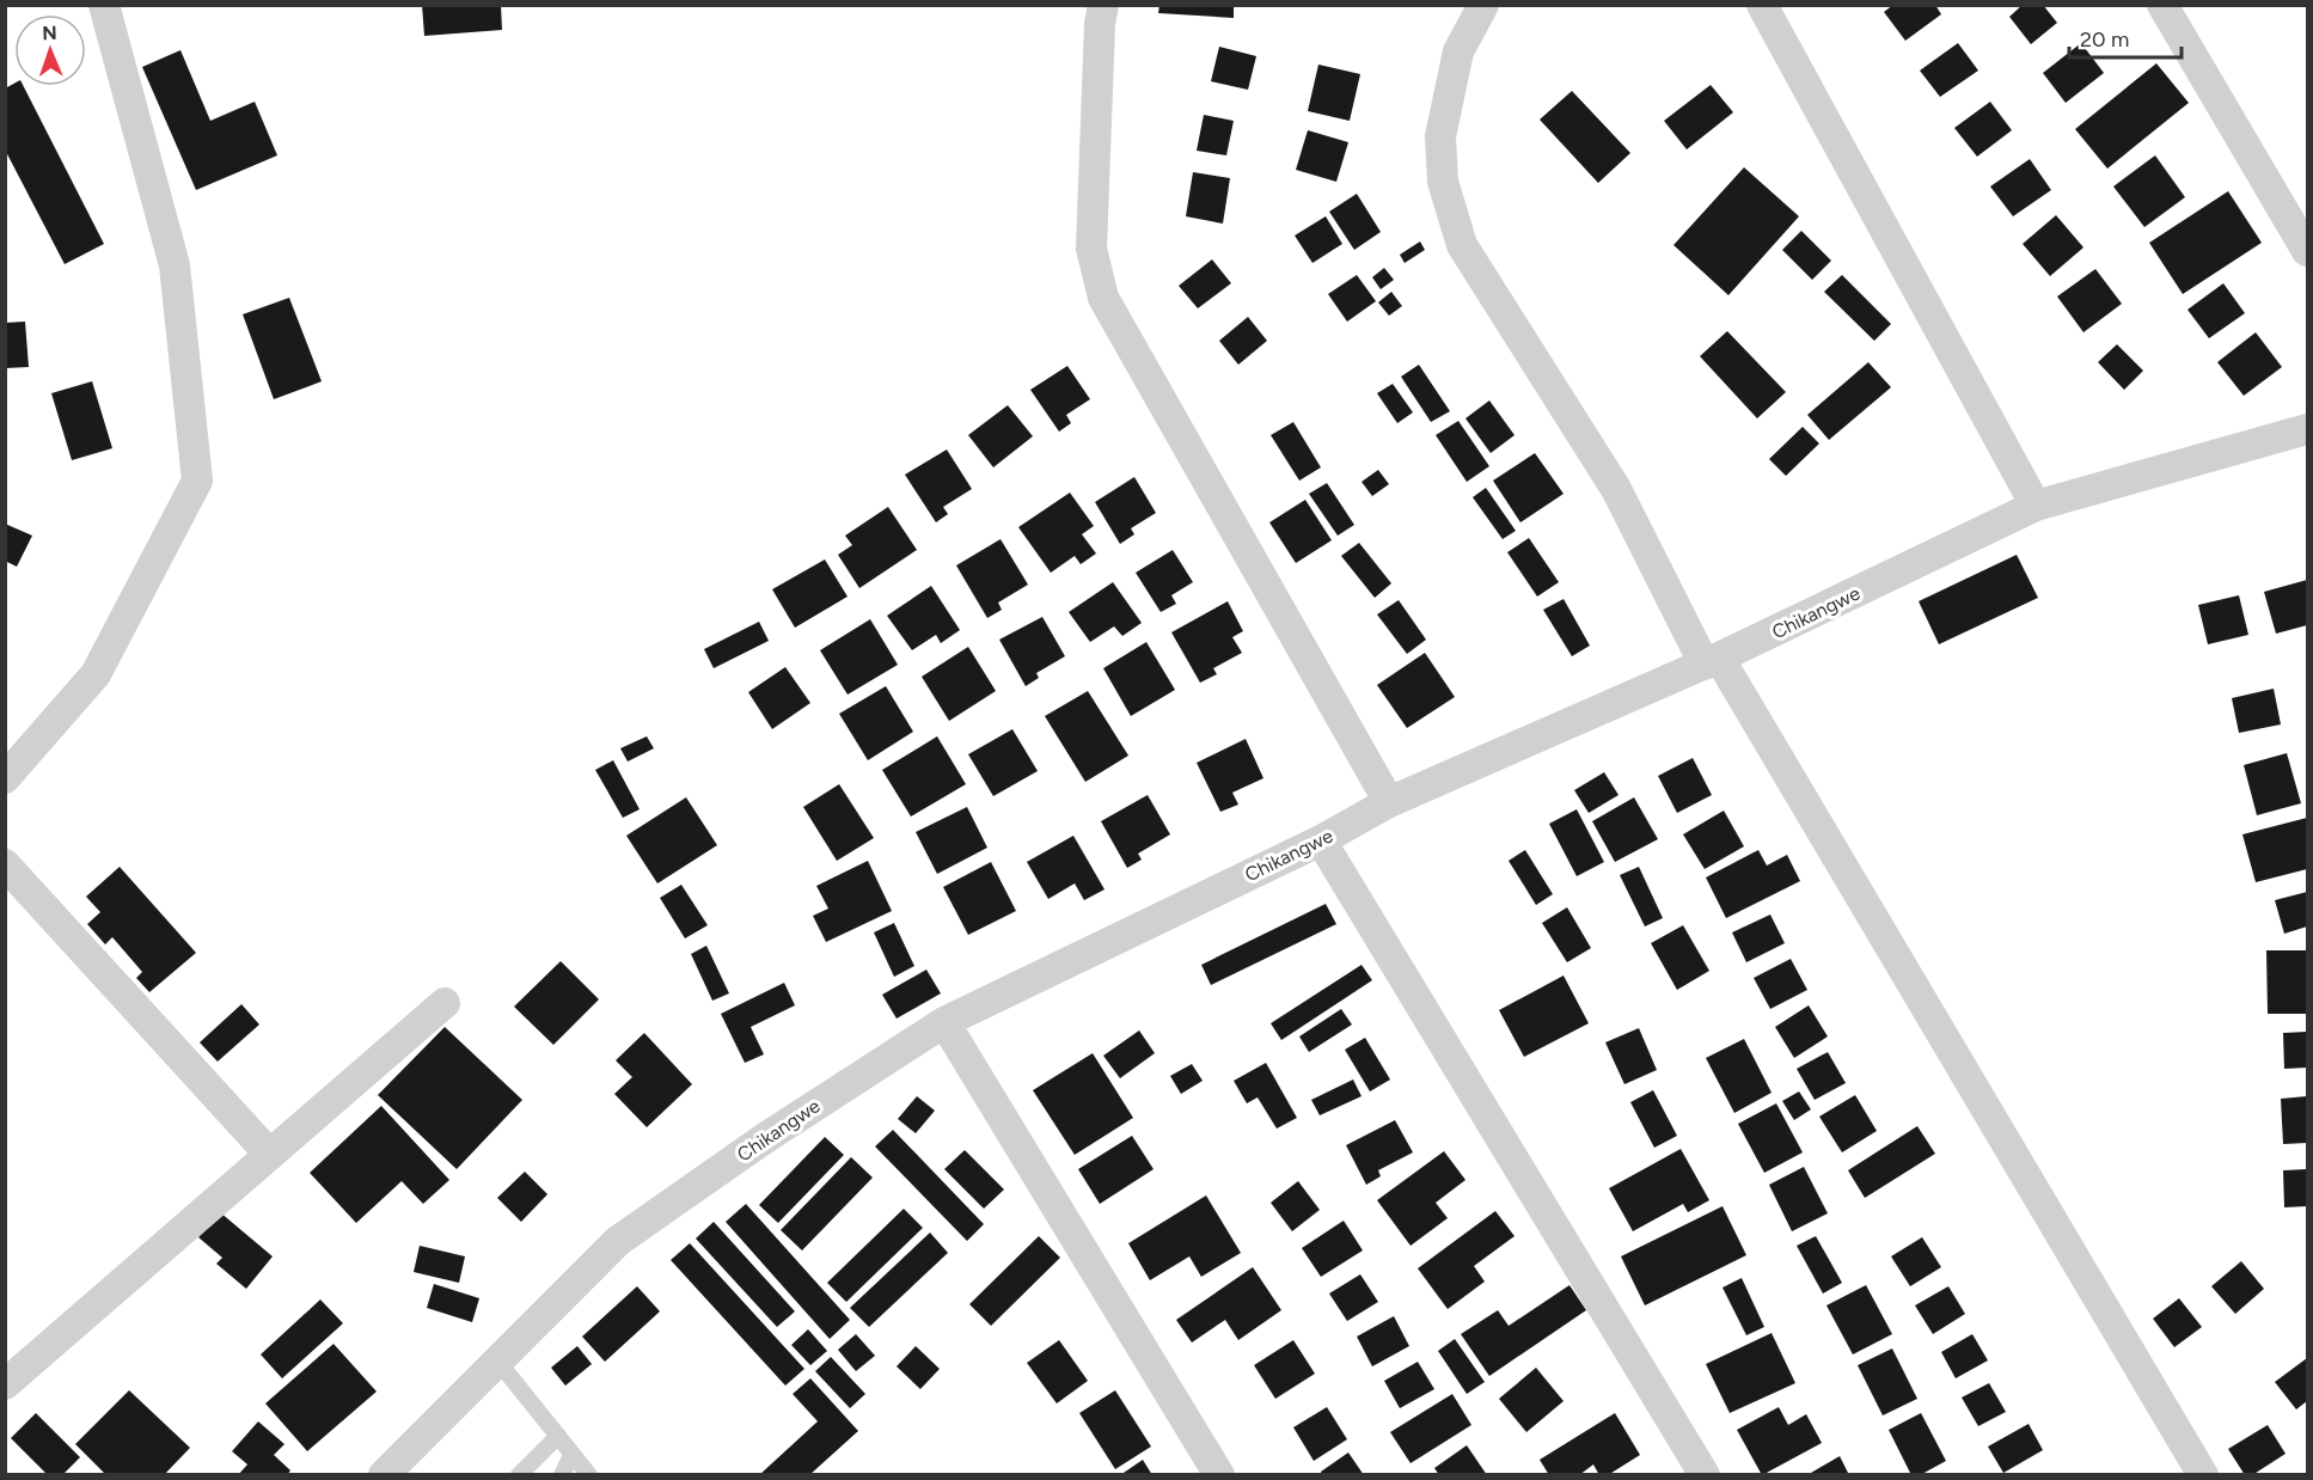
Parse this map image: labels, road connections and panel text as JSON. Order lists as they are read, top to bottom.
{
  "streets": {
    "street": ["Chikangwe"]
  },
  "scale_bar": "20 m",
  "north": "top"
}
